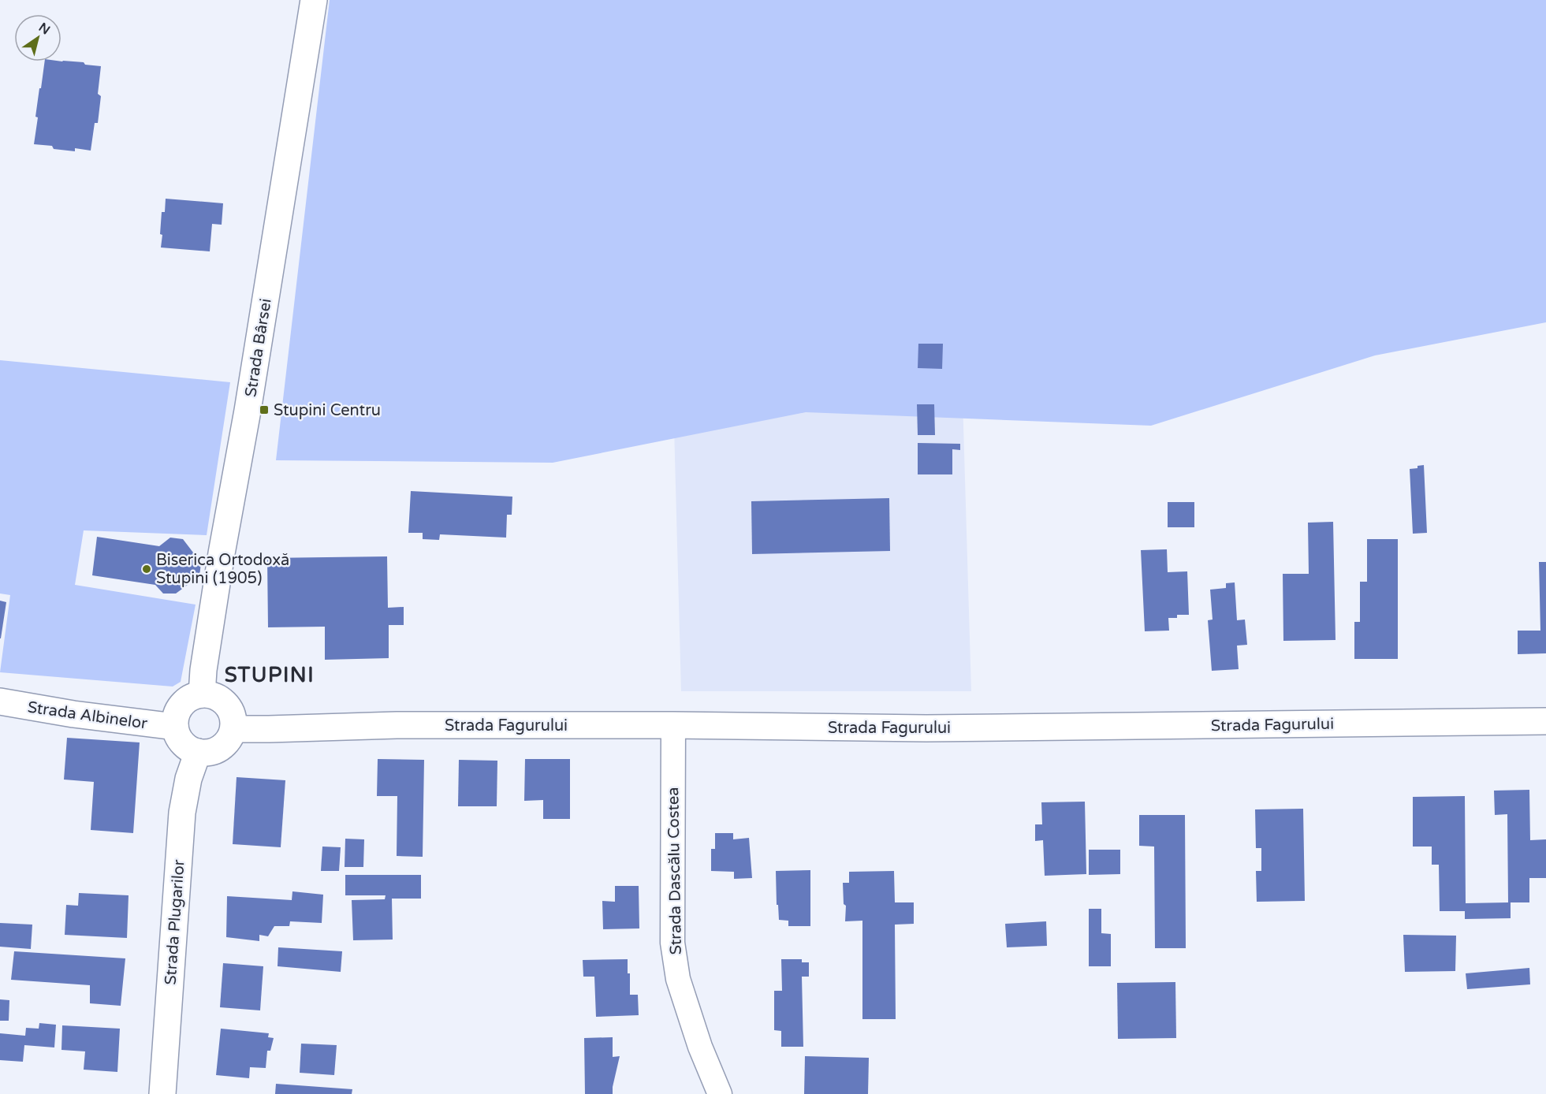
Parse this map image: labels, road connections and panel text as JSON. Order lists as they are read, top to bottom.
{
  "streets": {
    "street": [
      "Strada Bârsei",
      "Strada Albinelor",
      "Strada Fagurului",
      "Strada Dascălu Costea",
      "Strada Plugarilor"
    ]
  },
  "crossings": [
    ["Strada Bârsei", "Strada Albinelor"],
    ["Strada Bârsei", "Strada Fagurului"],
    ["Strada Bârsei", "Strada Plugarilor"],
    ["Strada Albinelor", "Strada Fagurului"],
    ["Strada Albinelor", "Strada Plugarilor"],
    ["Strada Fagurului", "Strada Dascălu Costea"],
    ["Strada Fagurului", "Strada Plugarilor"]
  ],
  "districts": ["STUPINI"],
  "places": {
    "transit": ["Stupini Centru"],
    "other": ["Biserica Ortodoxă Stupini (1905)"]
  },
  "north": "top right"
}
